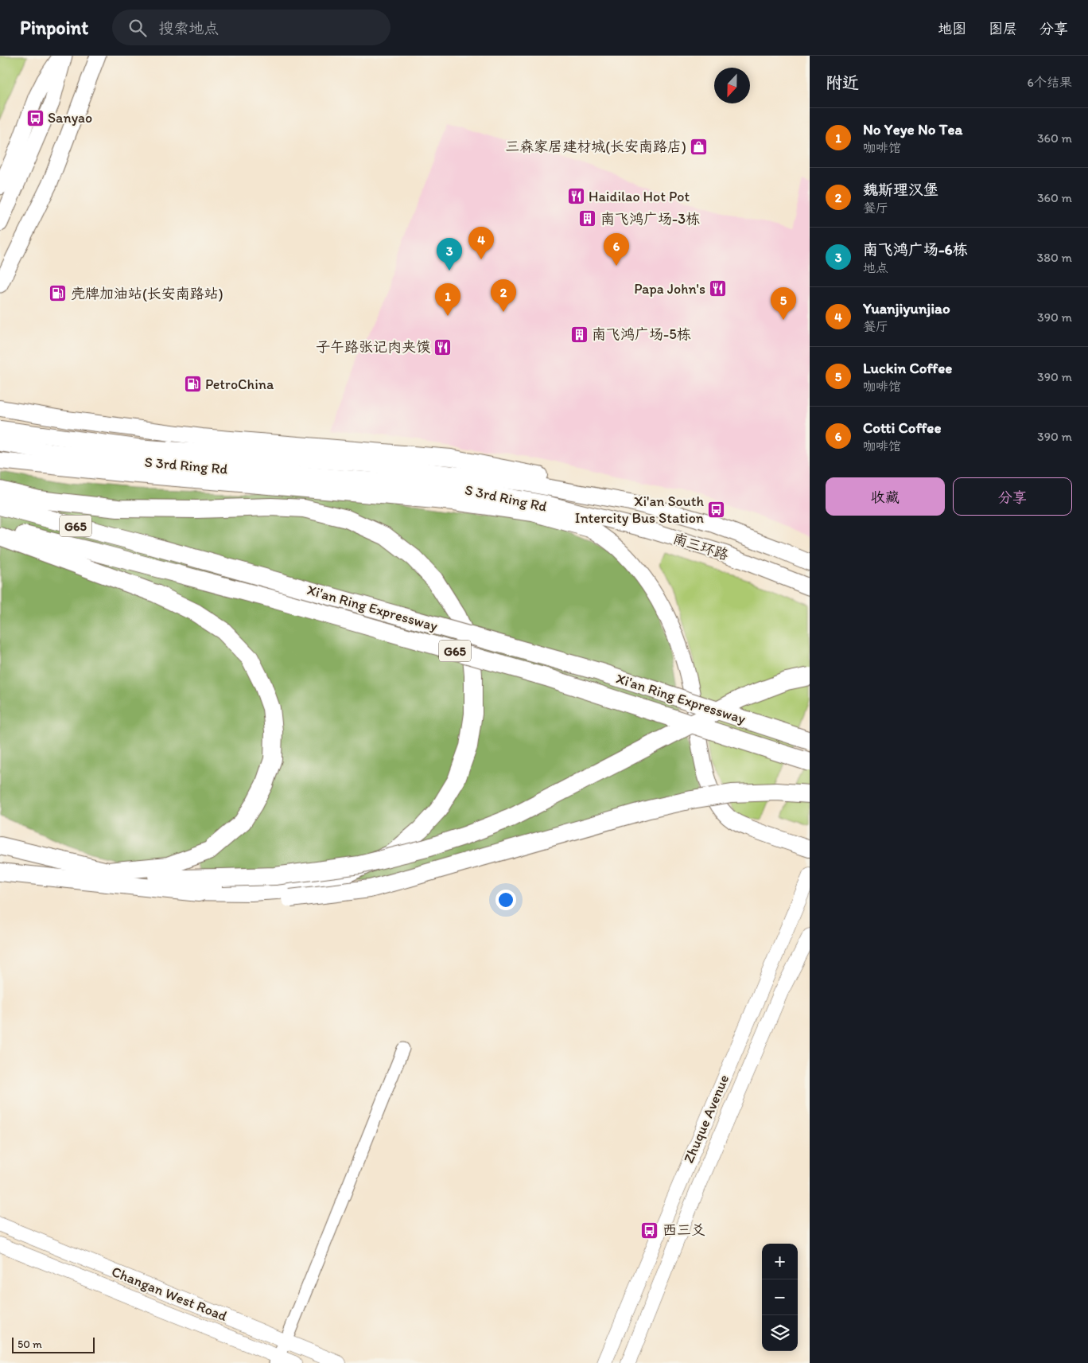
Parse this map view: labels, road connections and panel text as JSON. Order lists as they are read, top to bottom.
{
  "streets": {
    "highway": [
      "S 3rd Ring Rd",
      "G65",
      "南三环路",
      "Xi'an Ring Expressway"
    ],
    "main road": ["Zhuque Avenue", "Changan West Road"]
  },
  "crossings": [
    ["S 3rd Ring Rd", "南三环路"]
  ],
  "places": {
    "bus stop": ["Sanyao", "Xi'an South Intercity Bus Station", "西三爻"],
    "shop": ["三森家居建材城(长安南路店)"],
    "restaurant": ["Haidilao Hot Pot", "Papa John's", "子午路张记肉夹馍"],
    "building": ["南飞鸿广场-3栋", "南飞鸿广场-5栋"],
    "fuel station": ["壳牌加油站(长安南路站)", "PetroChina"]
  },
  "scale_bar": "50 m",
  "north": "bottom",
  "page": {
    "header": "Pinpoint",
    "search": "搜索地点",
    "nav": ["地图", "图层", "分享"],
    "heading": ["附近", "6个结果"],
    "list": [
      {
        "mark": "1",
        "name": "No Yeye No Tea",
        "note": "咖啡馆",
        "value": "360 m"
      },
      {
        "mark": "2",
        "name": "魏斯理汉堡",
        "note": "餐厅",
        "value": "360 m"
      },
      {
        "mark": "3",
        "name": "南飞鸿广场-6栋",
        "note": "地点",
        "value": "380 m"
      },
      {
        "mark": "4",
        "name": "Yuanjiyunjiao",
        "note": "餐厅",
        "value": "390 m"
      },
      {
        "mark": "5",
        "name": "Luckin Coffee",
        "note": "咖啡馆",
        "value": "390 m"
      },
      {
        "mark": "6",
        "name": "Cotti Coffee",
        "note": "咖啡馆",
        "value": "390 m"
      }
    ],
    "pins": [
      "4",
      "6",
      "3",
      "2",
      "1",
      "5"
    ],
    "buttons": ["收藏", "分享"],
    "map_buttons": ["+", "−"],
    "scale": "50 m"
  }
}
